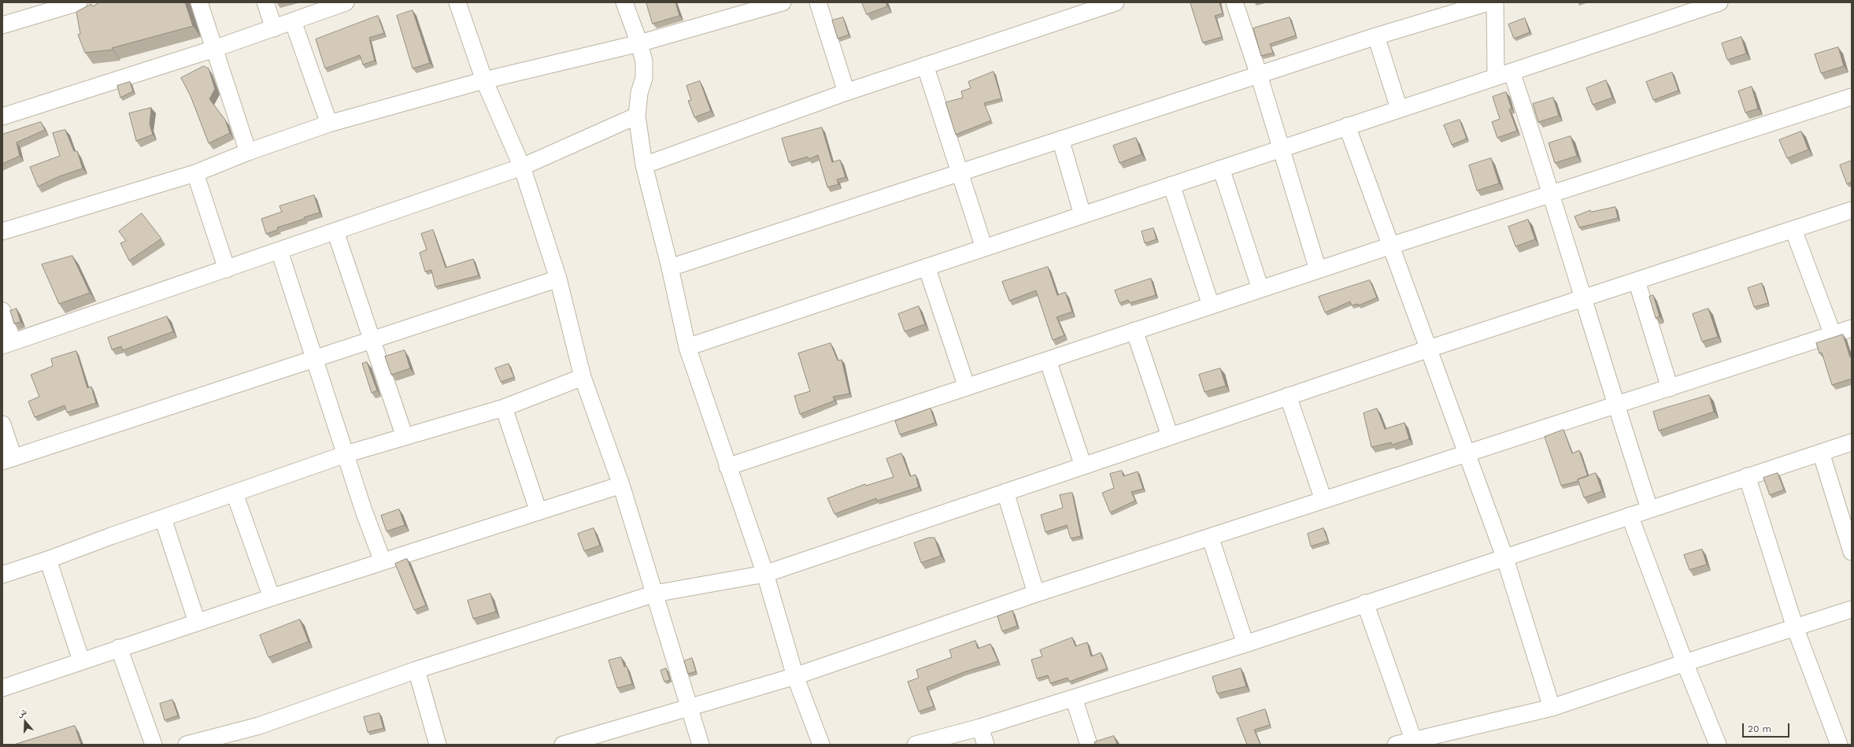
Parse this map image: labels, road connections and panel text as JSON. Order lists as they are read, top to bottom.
{
  "scale_bar": "20 m",
  "north": "top"
}
